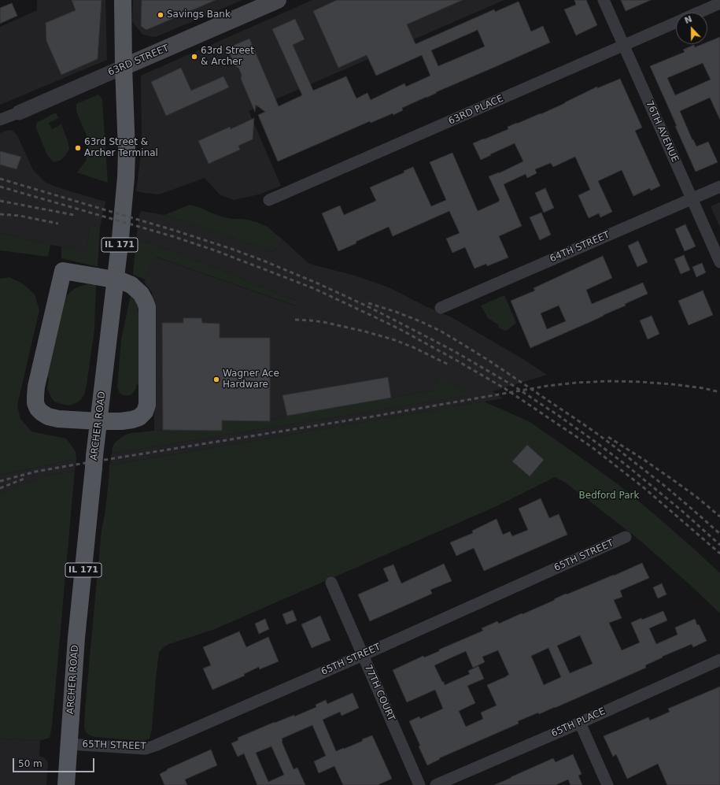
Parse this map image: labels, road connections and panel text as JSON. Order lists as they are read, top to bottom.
{
  "streets": {
    "main road": ["63RD STREET", "IL 171", "ARCHER ROAD"],
    "street": [
      "63RD PLACE",
      "76TH AVENUE",
      "64TH STREET",
      "65TH STREET",
      "77TH COURT",
      "65TH PLACE"
    ]
  },
  "crossings": [
    ["63RD STREET", "IL 171"],
    ["63RD STREET", "ARCHER ROAD"],
    ["63RD PLACE", "76TH AVENUE"],
    ["76TH AVENUE", "64TH STREET"],
    ["IL 171", "ARCHER ROAD"],
    ["ARCHER ROAD", "65TH STREET"],
    ["65TH STREET", "77TH COURT"]
  ],
  "parks": ["Bedford Park"],
  "places": [
    "Savings Bank",
    "63rd Street & Archer",
    "63rd Street & Archer Terminal",
    "Wagner Ace Hardware"
  ],
  "scale_bar": "50 m",
  "north": "top"
}
